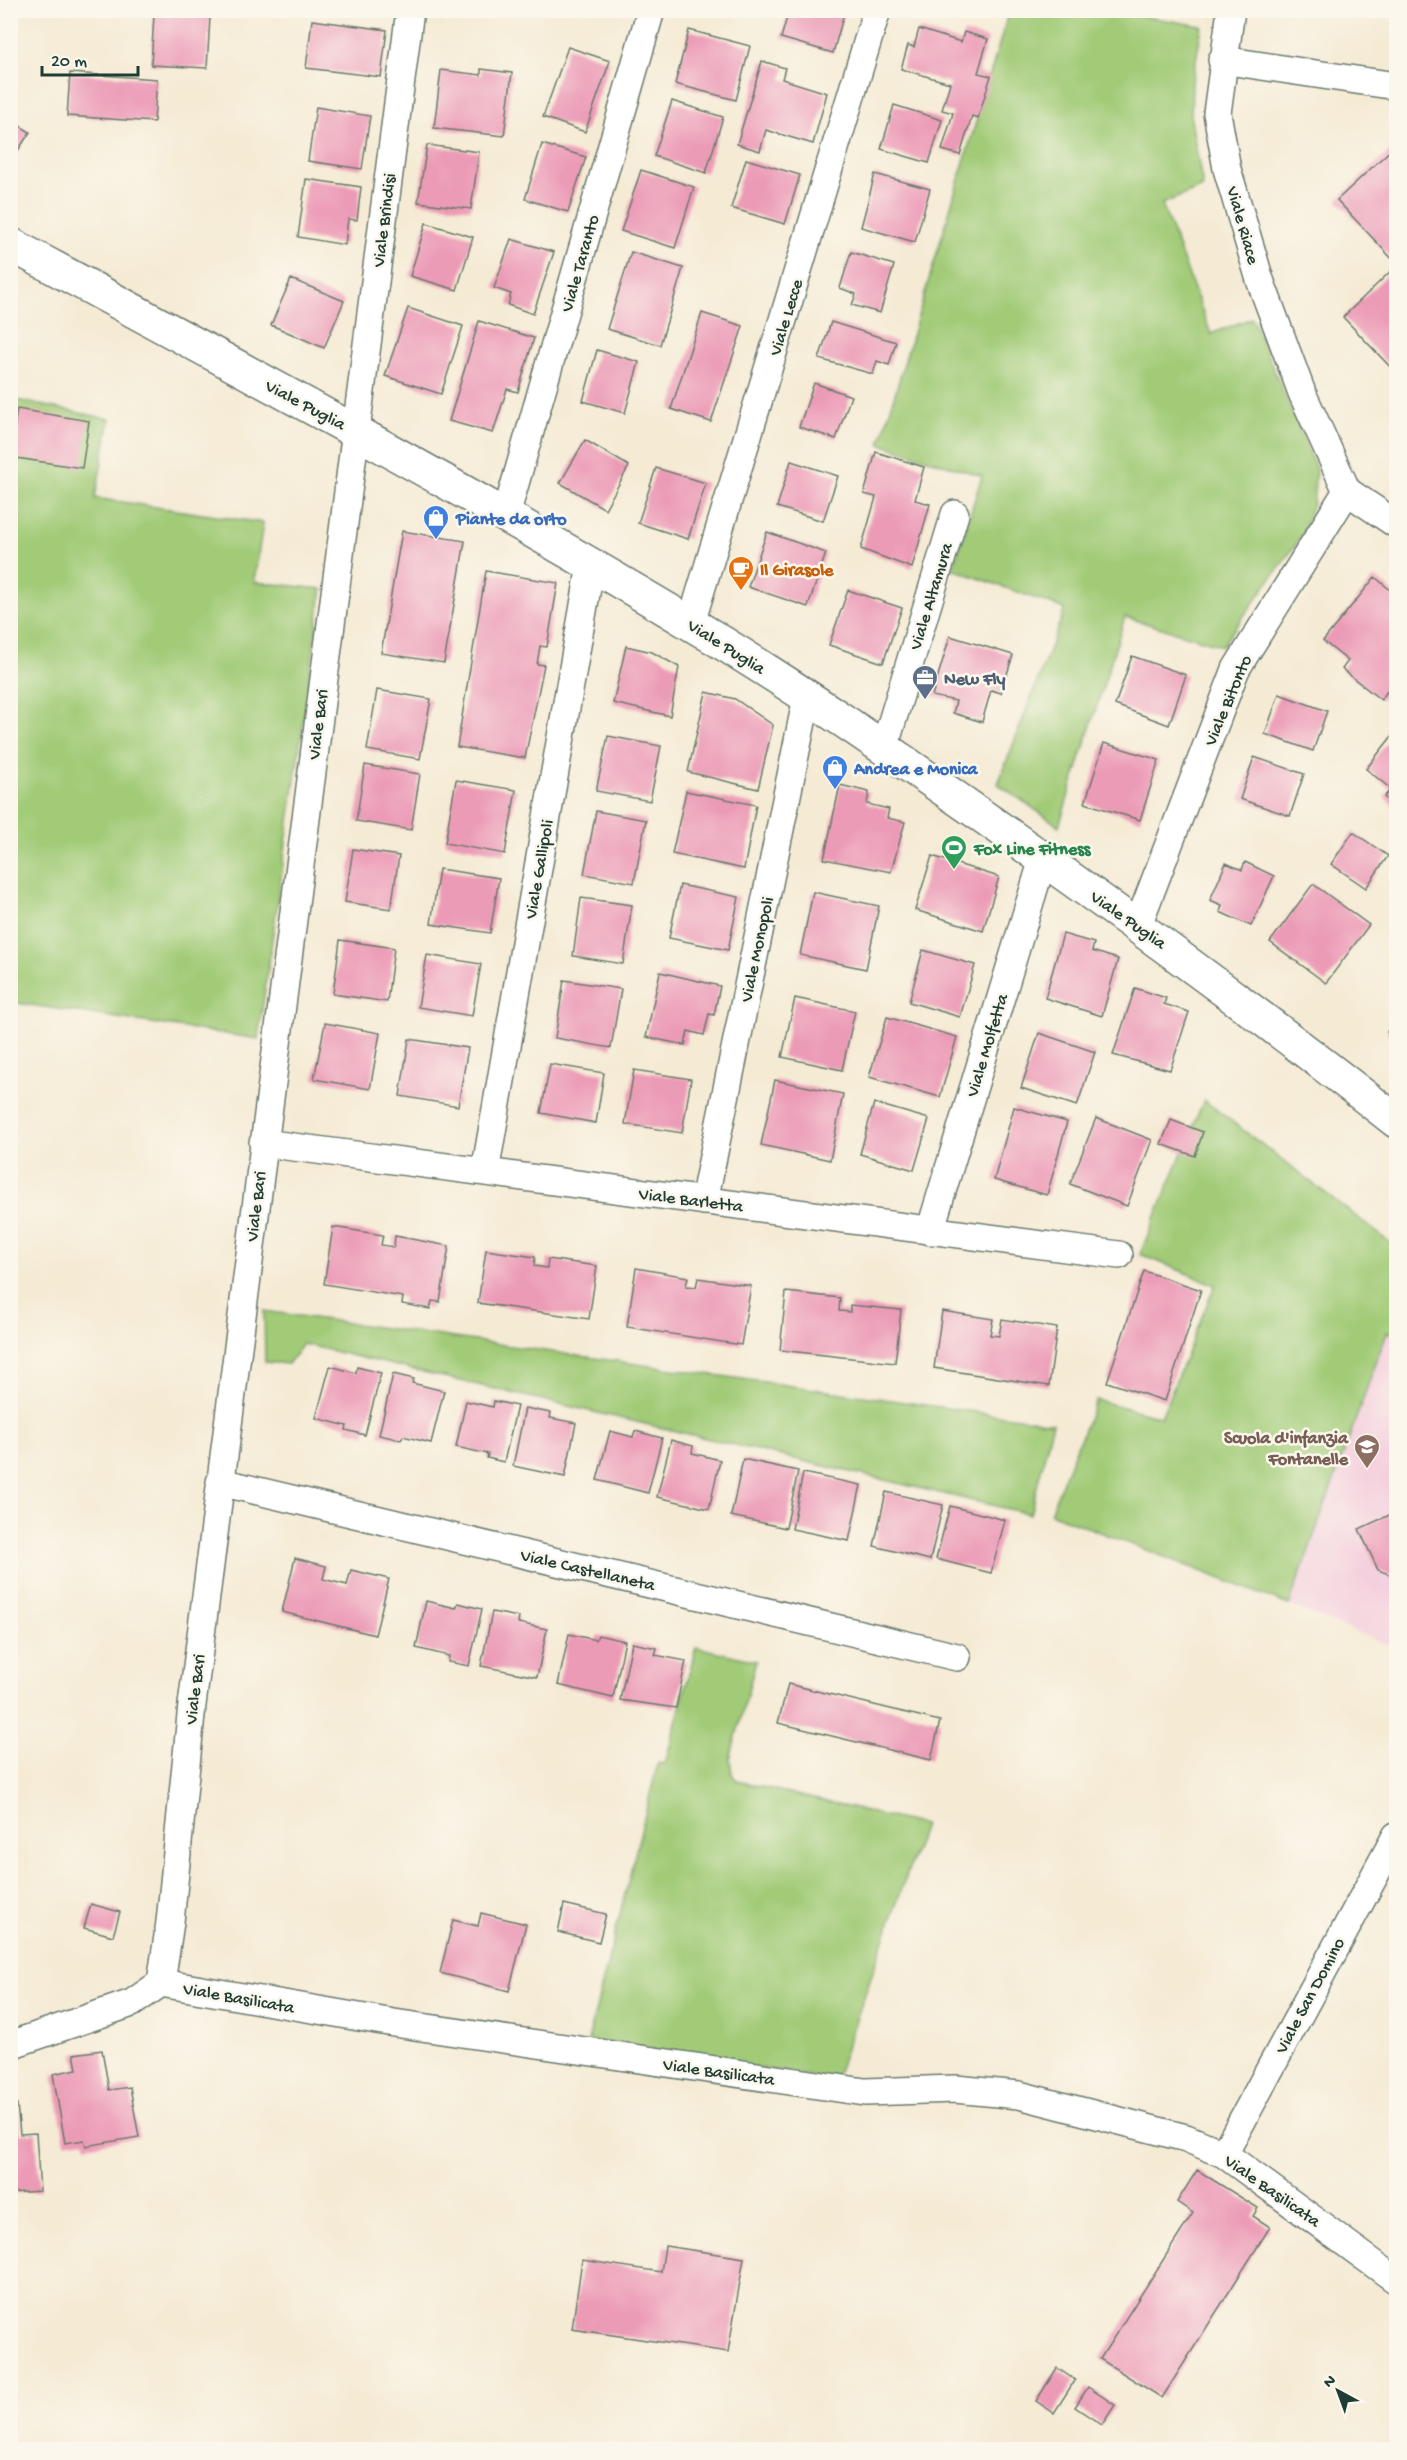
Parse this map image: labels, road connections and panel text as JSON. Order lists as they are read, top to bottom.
{
  "streets": {
    "main road": ["Viale Puglia"],
    "street": [
      "Viale Brindisi",
      "Viale Riace",
      "Viale Taranto",
      "Viale Lecce",
      "Viale Altamura",
      "Viale Bitonto",
      "Viale Bari",
      "Viale Gallipoli",
      "Viale Monopoli",
      "Viale Molfetta",
      "Viale Barletta",
      "Viale Castellaneta",
      "Viale San Domino",
      "Viale Basilicata"
    ]
  },
  "crossings": [
    ["Viale Brindisi", "Viale Puglia"],
    ["Viale Brindisi", "Viale Bari"],
    ["Viale Riace", "Viale Bitonto"],
    ["Viale Taranto", "Viale Puglia"],
    ["Viale Lecce", "Viale Puglia"],
    ["Viale Puglia", "Viale Altamura"],
    ["Viale Puglia", "Viale Bitonto"],
    ["Viale Puglia", "Viale Bari"],
    ["Viale Puglia", "Viale Gallipoli"],
    ["Viale Puglia", "Viale Monopoli"],
    ["Viale Puglia", "Viale Molfetta"],
    ["Viale Bari", "Viale Barletta"],
    ["Viale Bari", "Viale Castellaneta"],
    ["Viale Bari", "Viale Basilicata"],
    ["Viale Gallipoli", "Viale Barletta"],
    ["Viale Monopoli", "Viale Barletta"],
    ["Viale Molfetta", "Viale Barletta"],
    ["Viale San Domino", "Viale Basilicata"]
  ],
  "places": {
    "shop": ["Piante da orto", "Andrea e Monica"],
    "cafe": ["Il Girasole"],
    "office": ["New Fly"],
    "sports": ["Fox Line Fitness"],
    "school or university": ["Scuola d'infanzia Fontanelle"]
  },
  "scale_bar": "20 m",
  "north": "top left"
}
